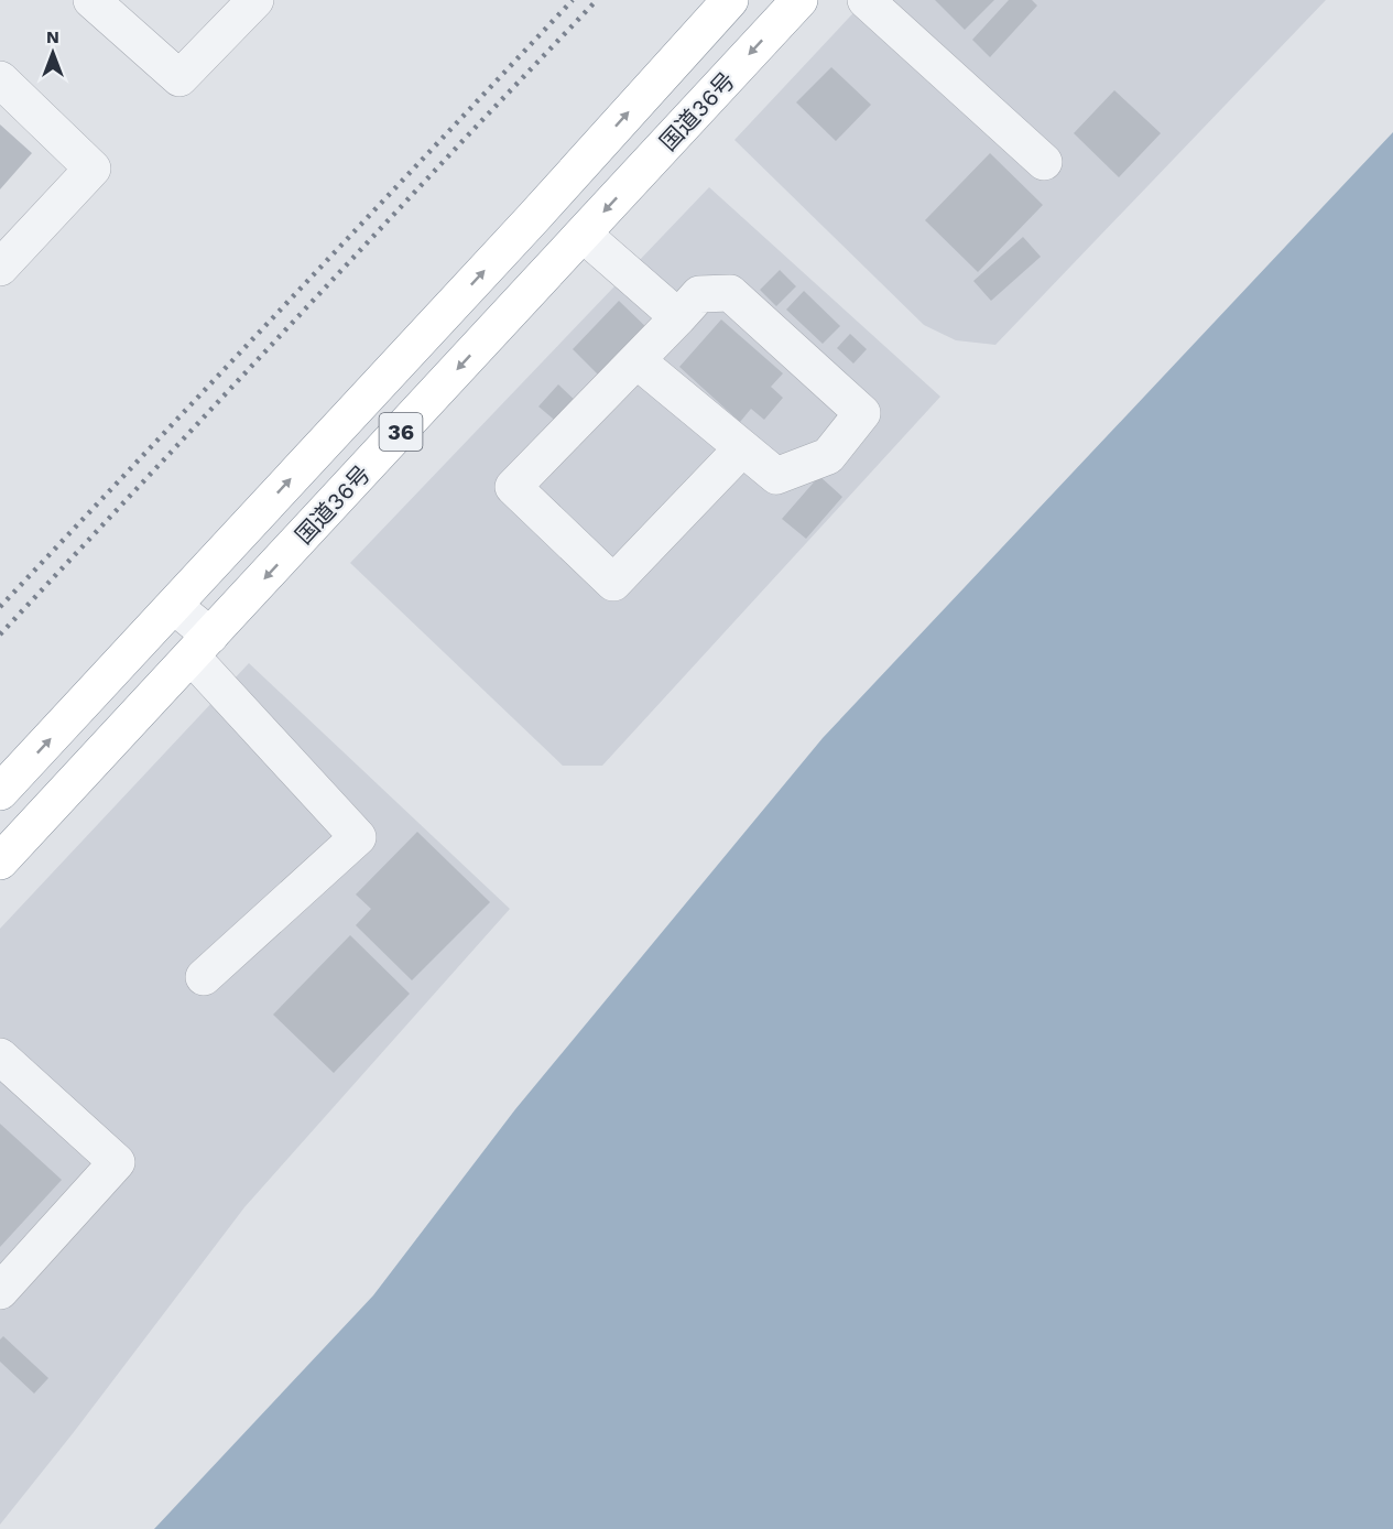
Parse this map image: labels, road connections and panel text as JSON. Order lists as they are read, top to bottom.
{
  "streets": {
    "highway": ["国道36号", "36"]
  },
  "north": "top"
}
